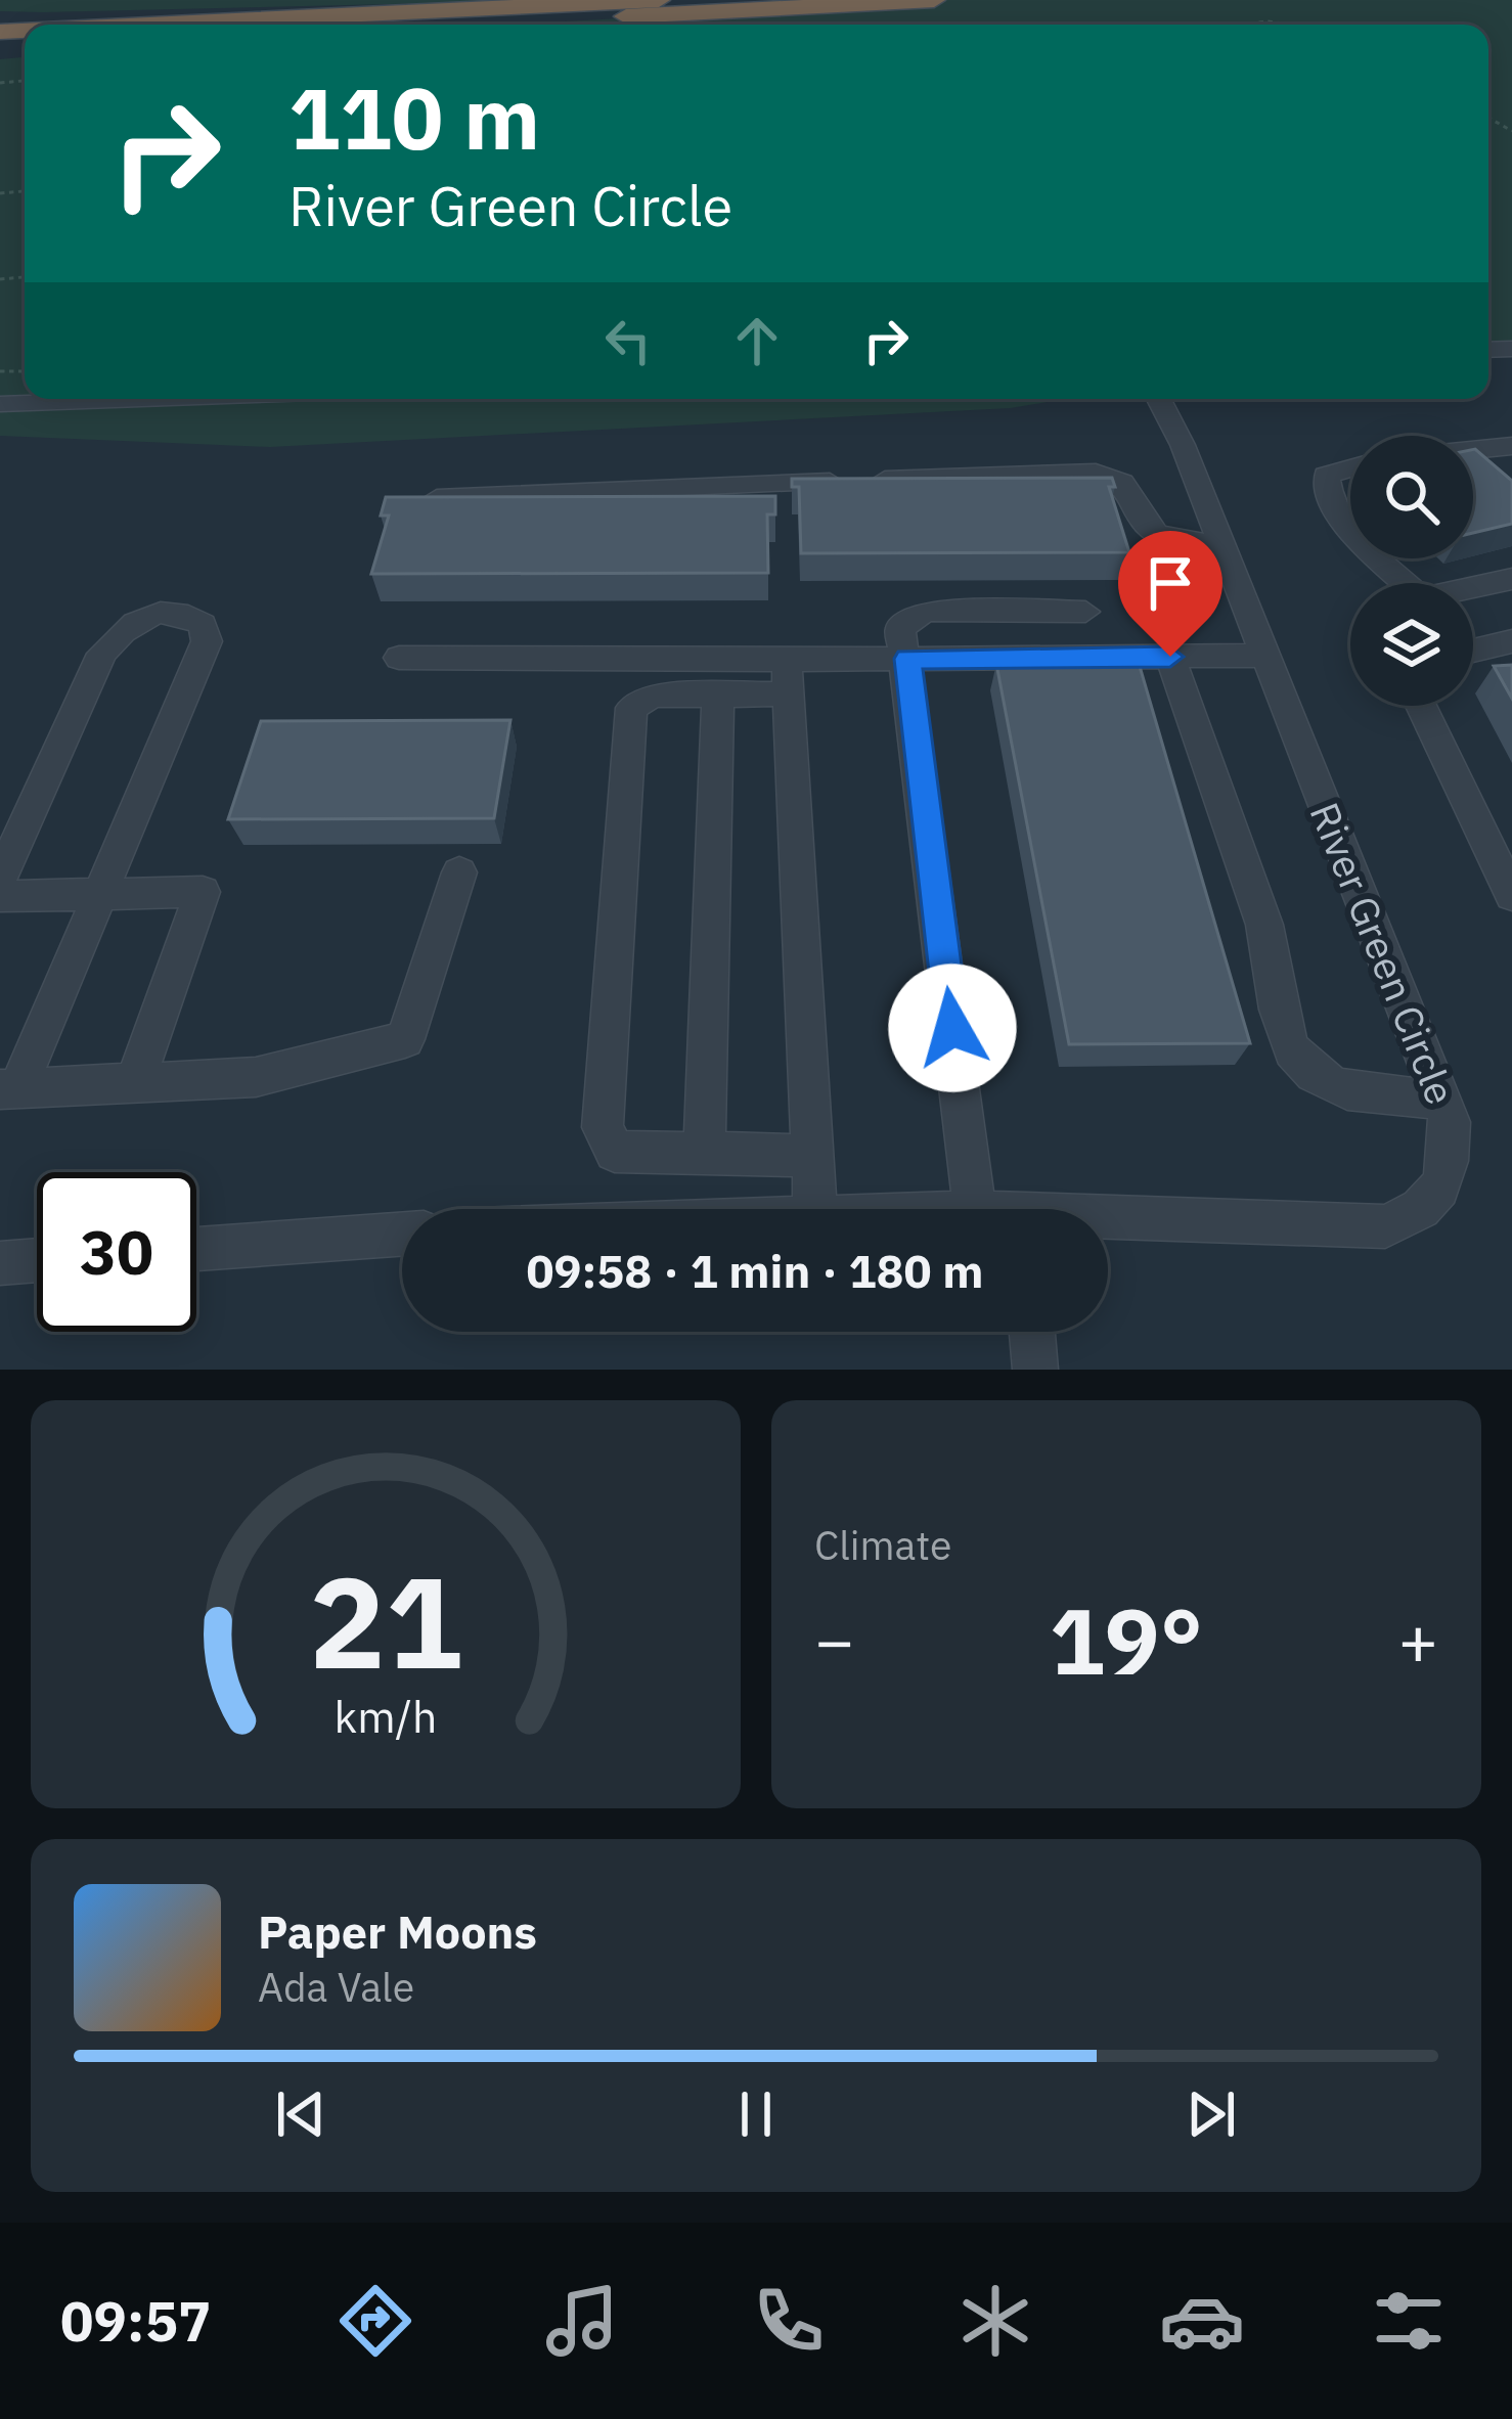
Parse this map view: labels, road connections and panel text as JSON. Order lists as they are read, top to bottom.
{
  "streets": {
    "street": ["River Green Circle"]
  },
  "page": {
    "turn": ["110 m", "River Green Circle"],
    "limit": "30",
    "trip": "09:58 · 1 min · 180 m",
    "tile": "Climate",
    "heat": ["−", "19°", "+"],
    "song": ["Paper Moons", "Ada Vale"],
    "tabs": "09:57",
    "gauge": ["21", "km/h"]
  }
}
